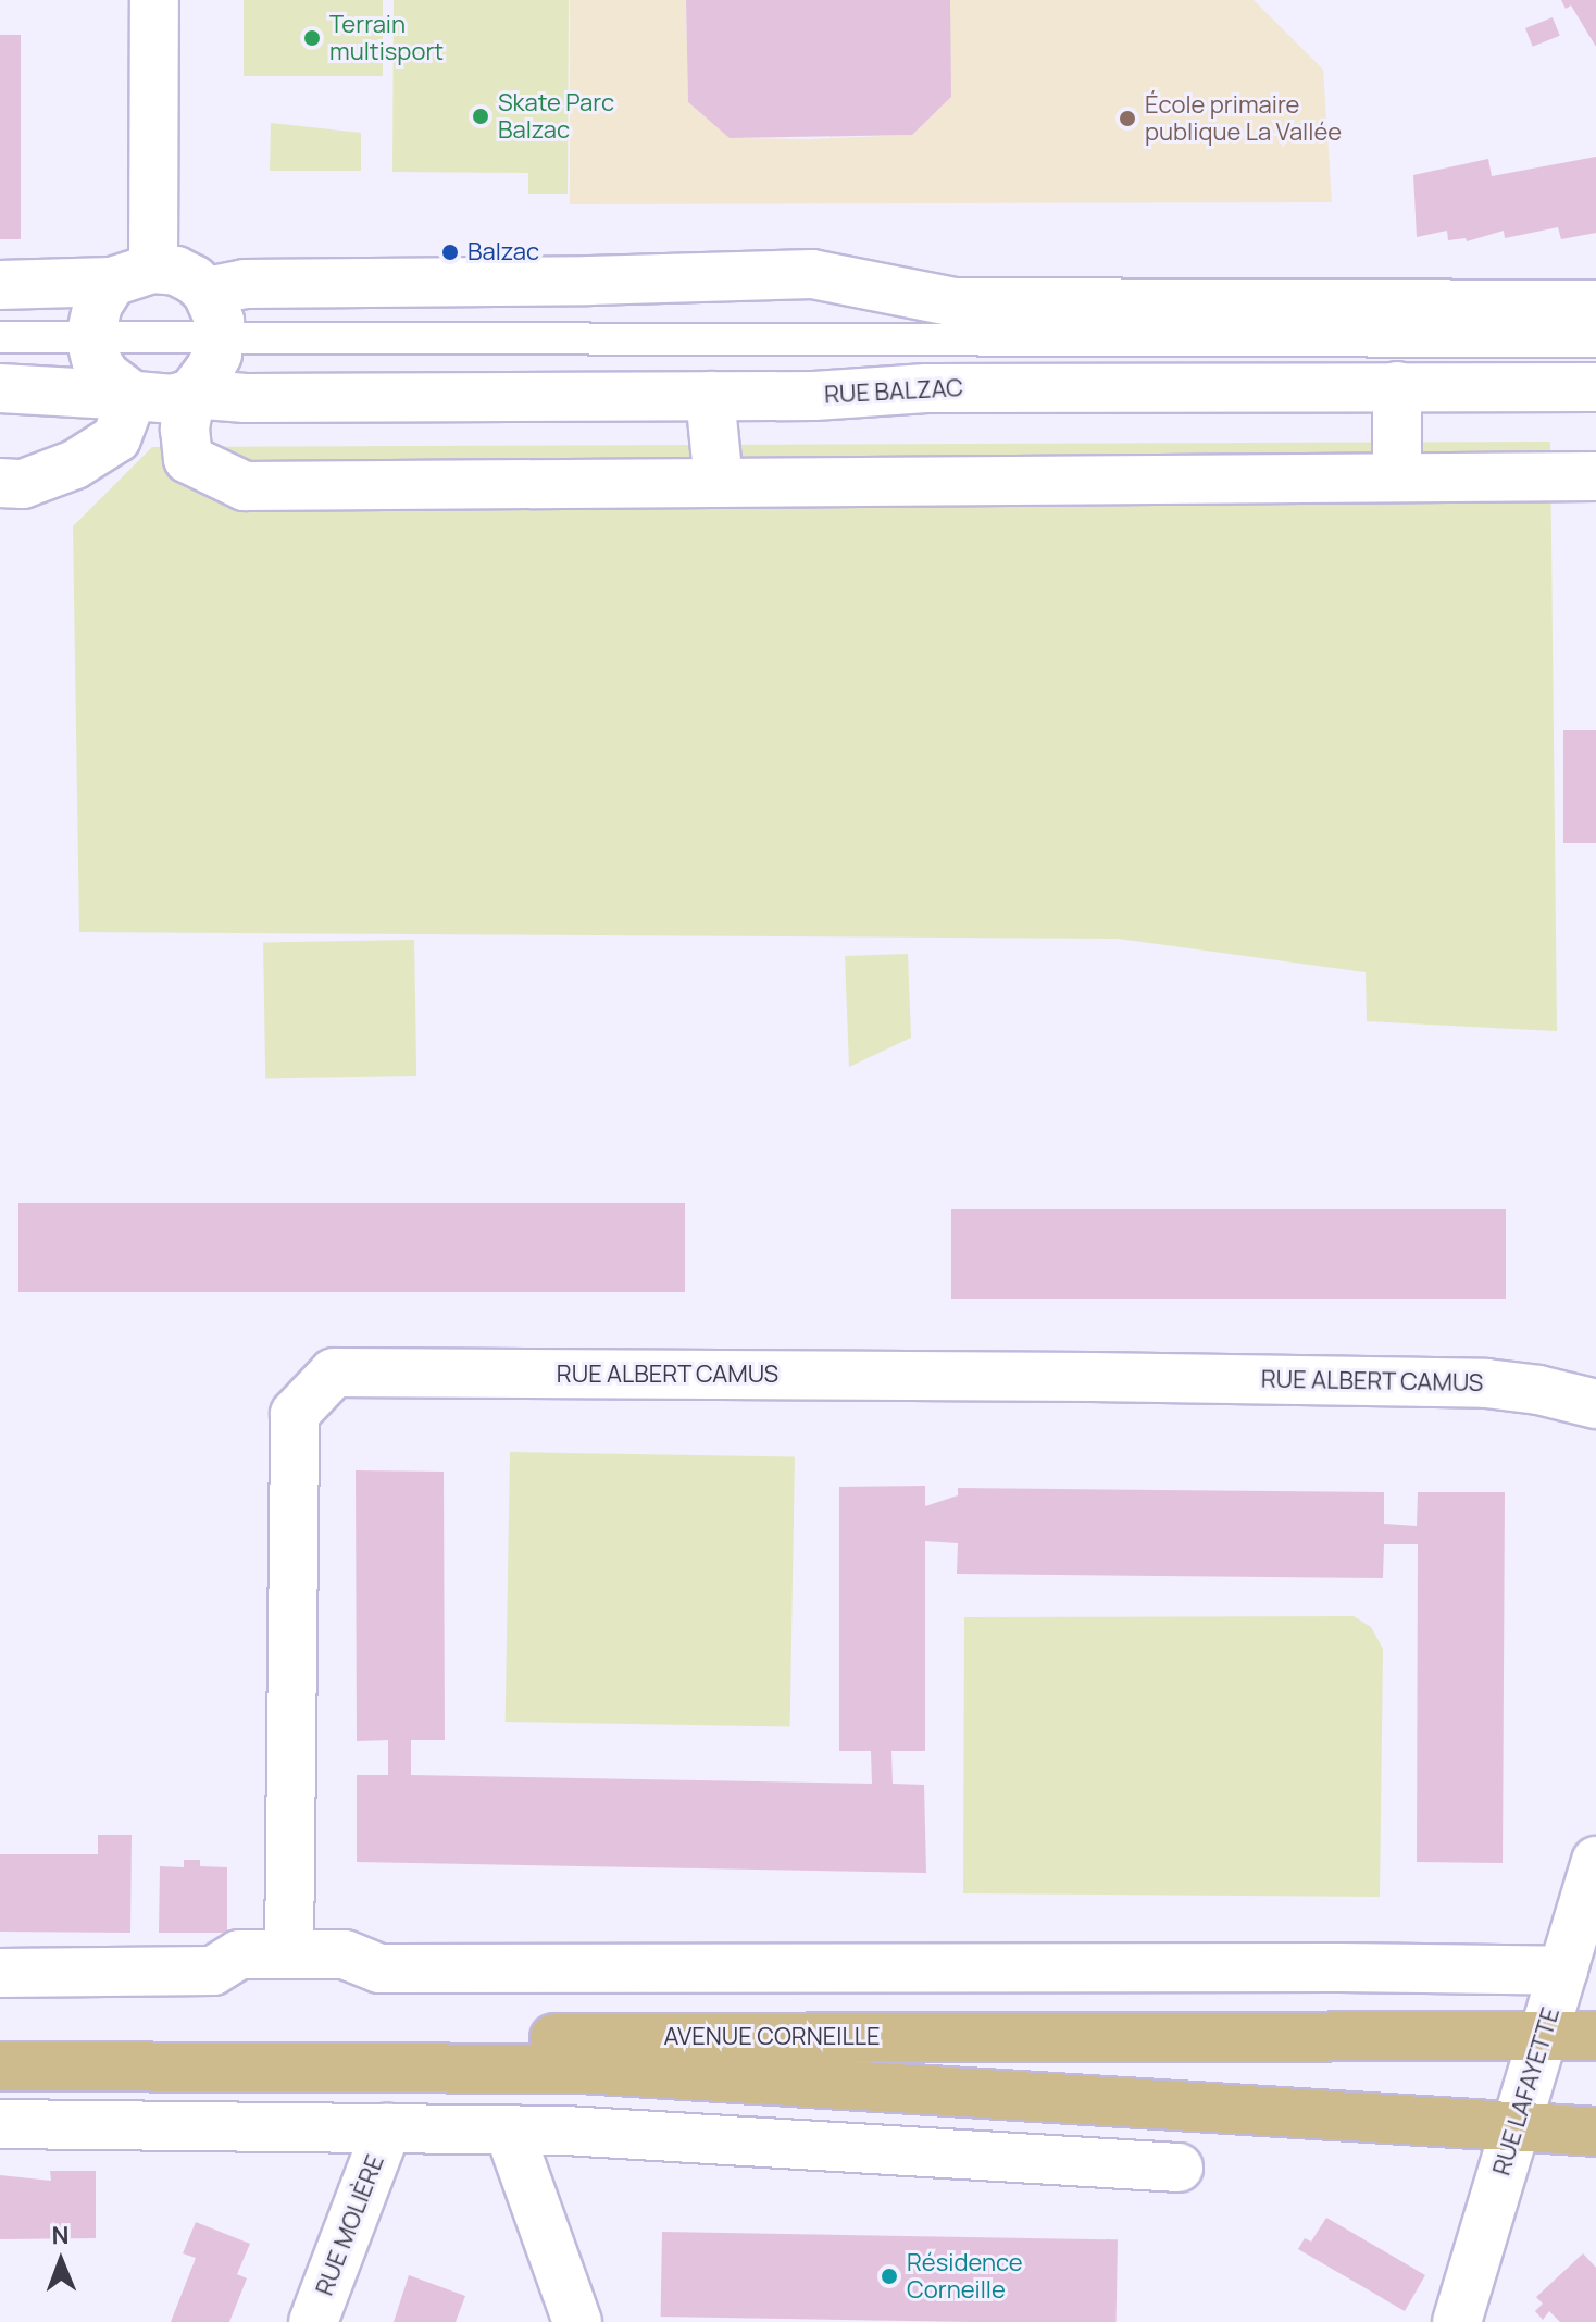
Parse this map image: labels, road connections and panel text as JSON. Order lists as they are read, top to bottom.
{
  "streets": {
    "main road": ["AVENUE CORNEILLE"],
    "street": [
      "RUE BALZAC",
      "RUE ALBERT CAMUS",
      "RUE LAFAYETTE",
      "RUE MOLIÈRE"
    ]
  },
  "crossings": [
    ["AVENUE CORNEILLE", "RUE LAFAYETTE"]
  ],
  "places": [
    "Terrain multisport",
    "Skate Parc Balzac",
    "École primaire publique La Vallée",
    "Balzac",
    "Résidence Corneille"
  ],
  "north": "top"
}
